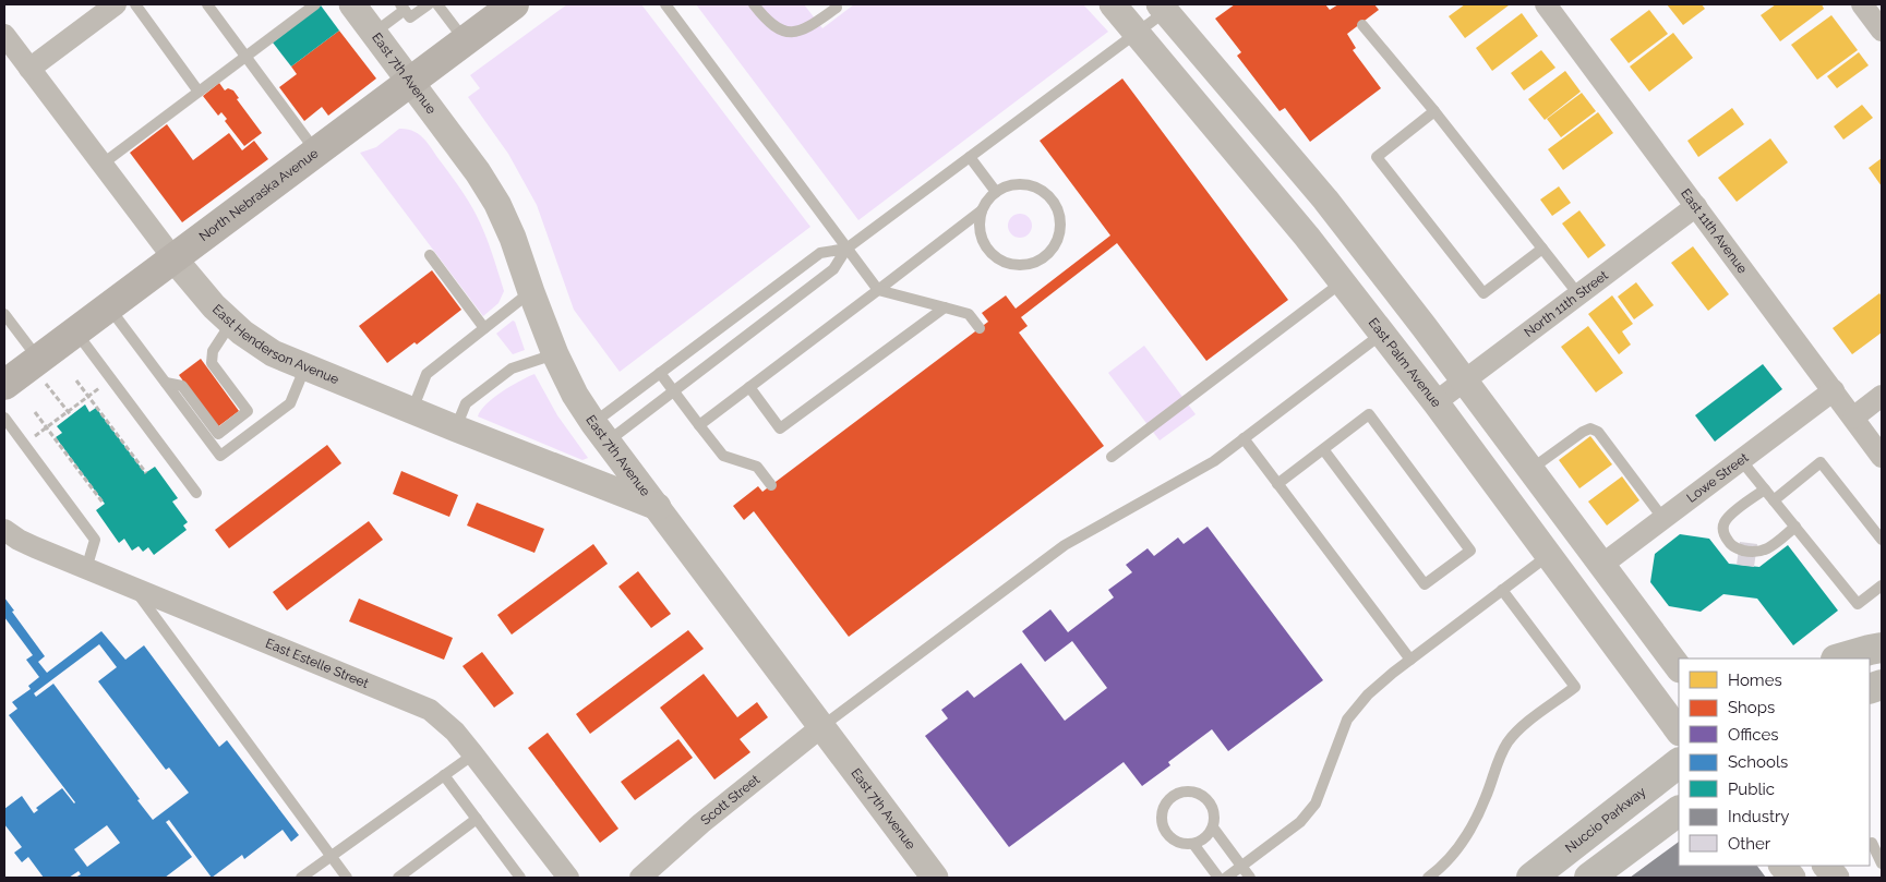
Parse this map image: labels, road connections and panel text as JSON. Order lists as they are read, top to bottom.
{
  "streets": {
    "main road": ["North Nebraska Avenue", "Nuccio Parkway"],
    "street": [
      "East 7th Avenue",
      "East 11th Avenue",
      "North 11th Street",
      "East Henderson Avenue",
      "East Palm Avenue",
      "Lowe Street",
      "East Estelle Street",
      "Scott Street"
    ]
  },
  "crossings": [
    ["East 7th Avenue", "North Nebraska Avenue"],
    ["East 7th Avenue", "East Henderson Avenue"],
    ["East 7th Avenue", "Scott Street"],
    ["North Nebraska Avenue", "East Henderson Avenue"],
    ["East 11th Avenue", "North 11th Street"],
    ["East 11th Avenue", "Lowe Street"],
    ["North 11th Street", "East Palm Avenue"]
  ],
  "legend": [
    "Homes",
    "Shops",
    "Offices",
    "Schools",
    "Public",
    "Industry",
    "Other"
  ]
}
